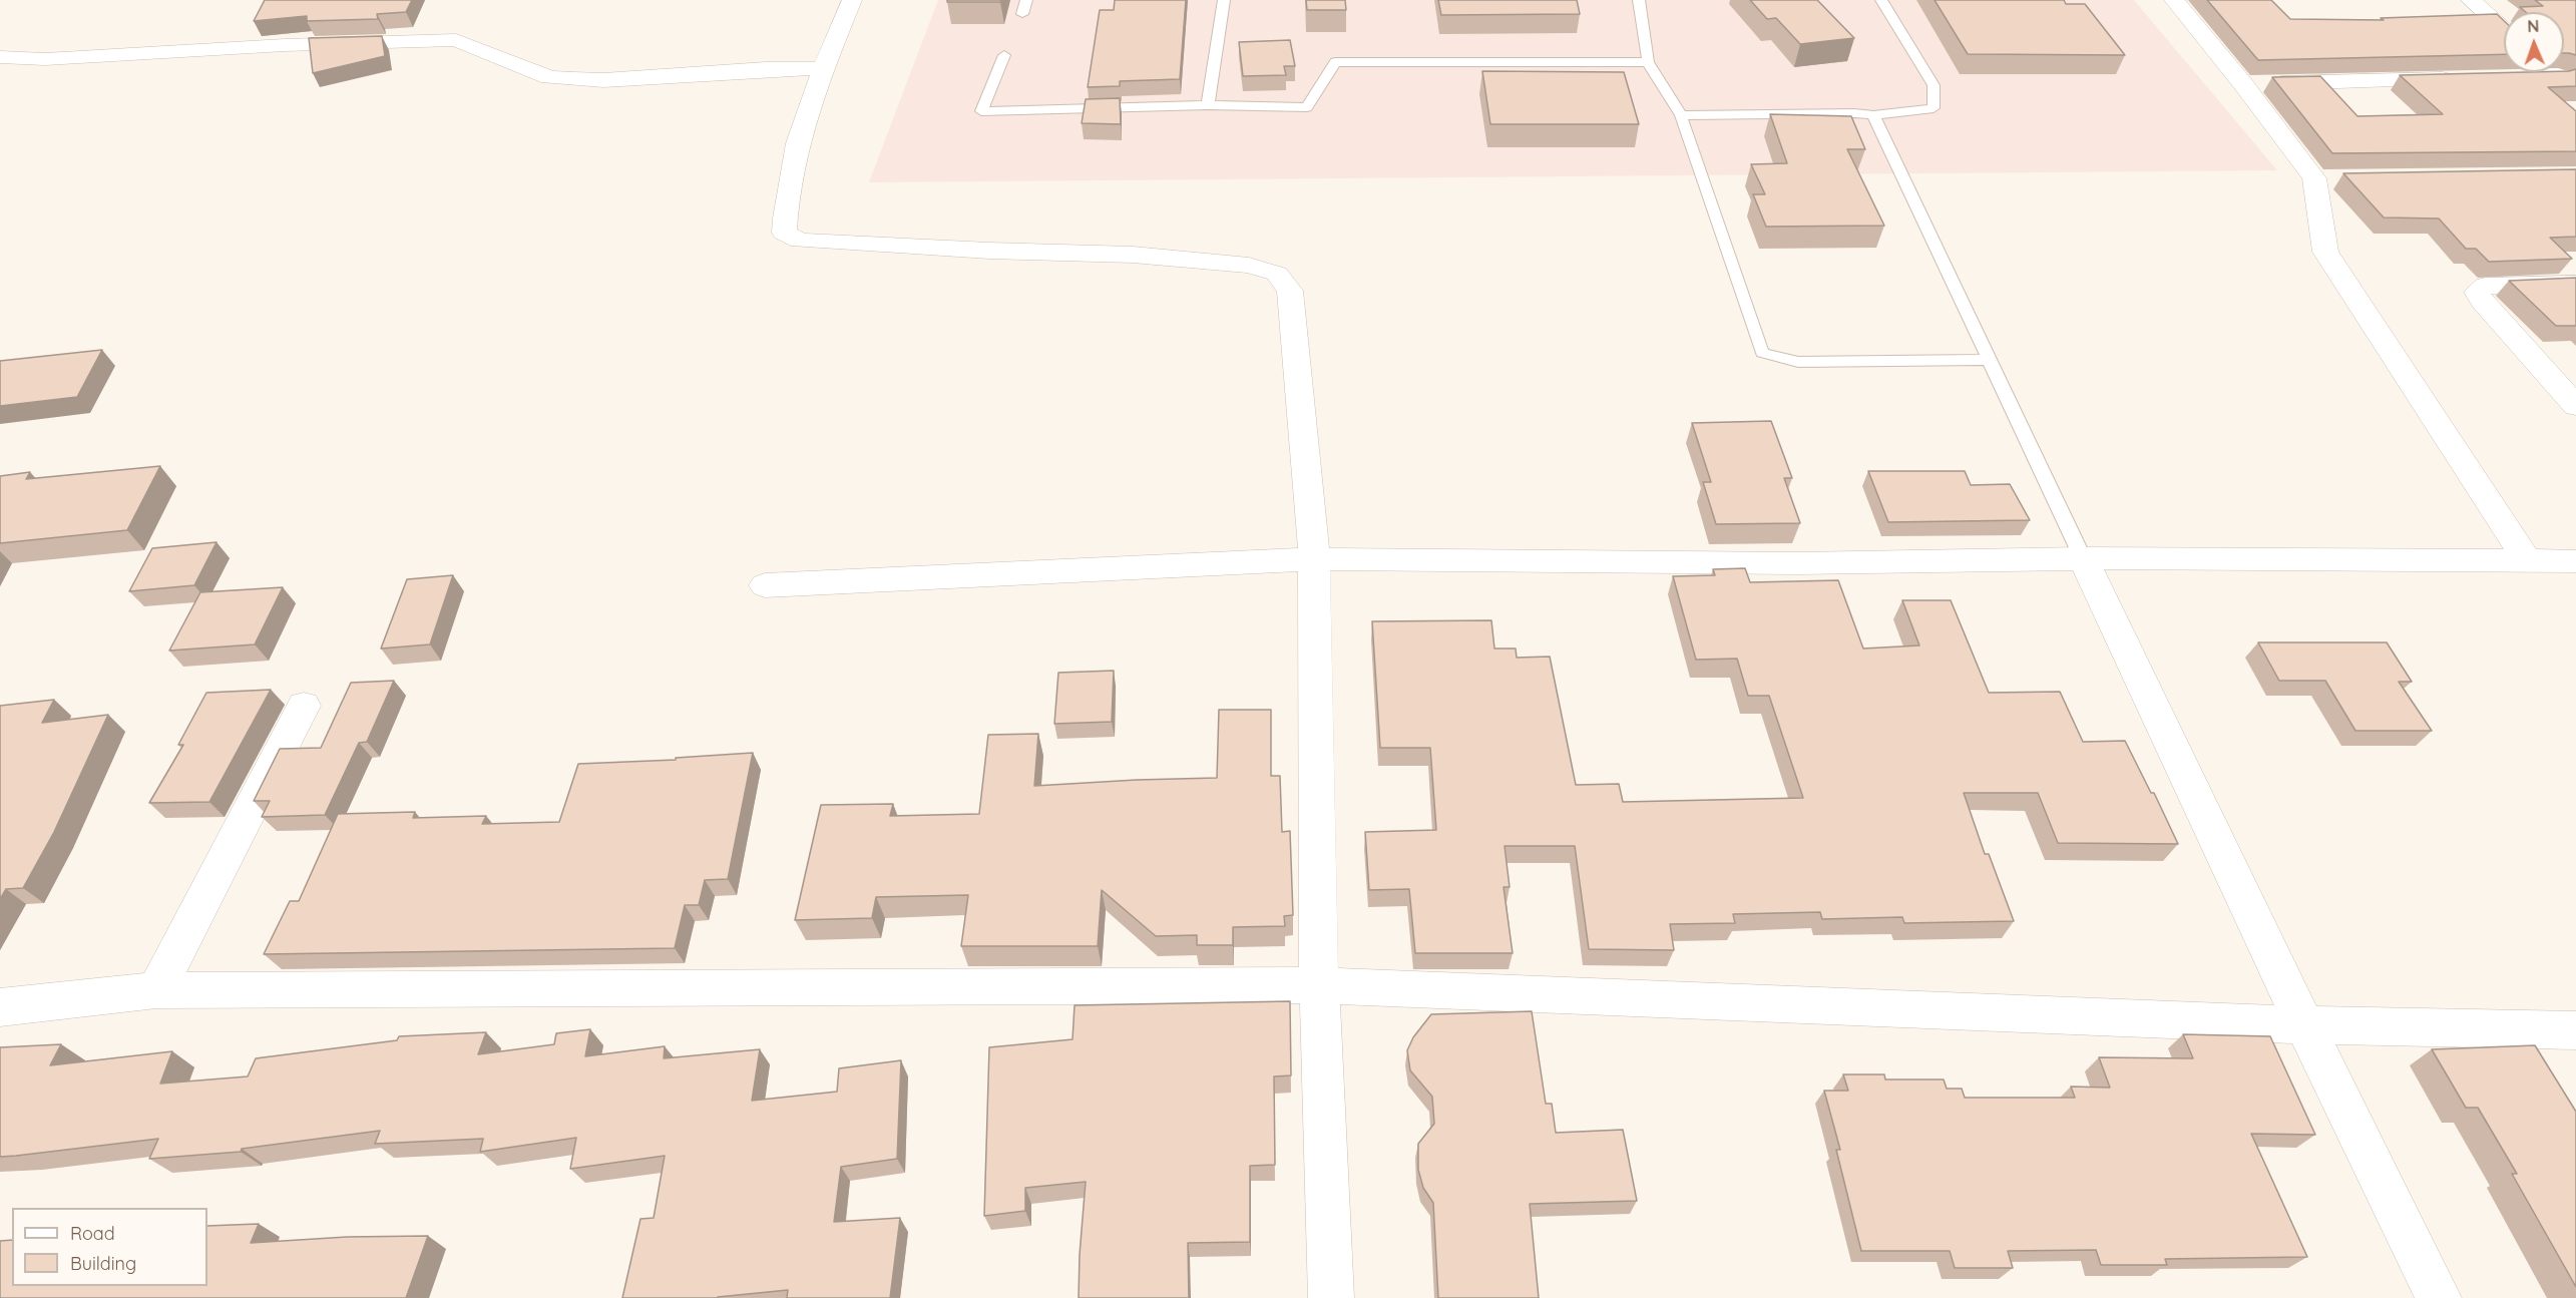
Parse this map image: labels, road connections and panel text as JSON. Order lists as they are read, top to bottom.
{
  "legend": ["Road", "Building"],
  "north": "top"
}
